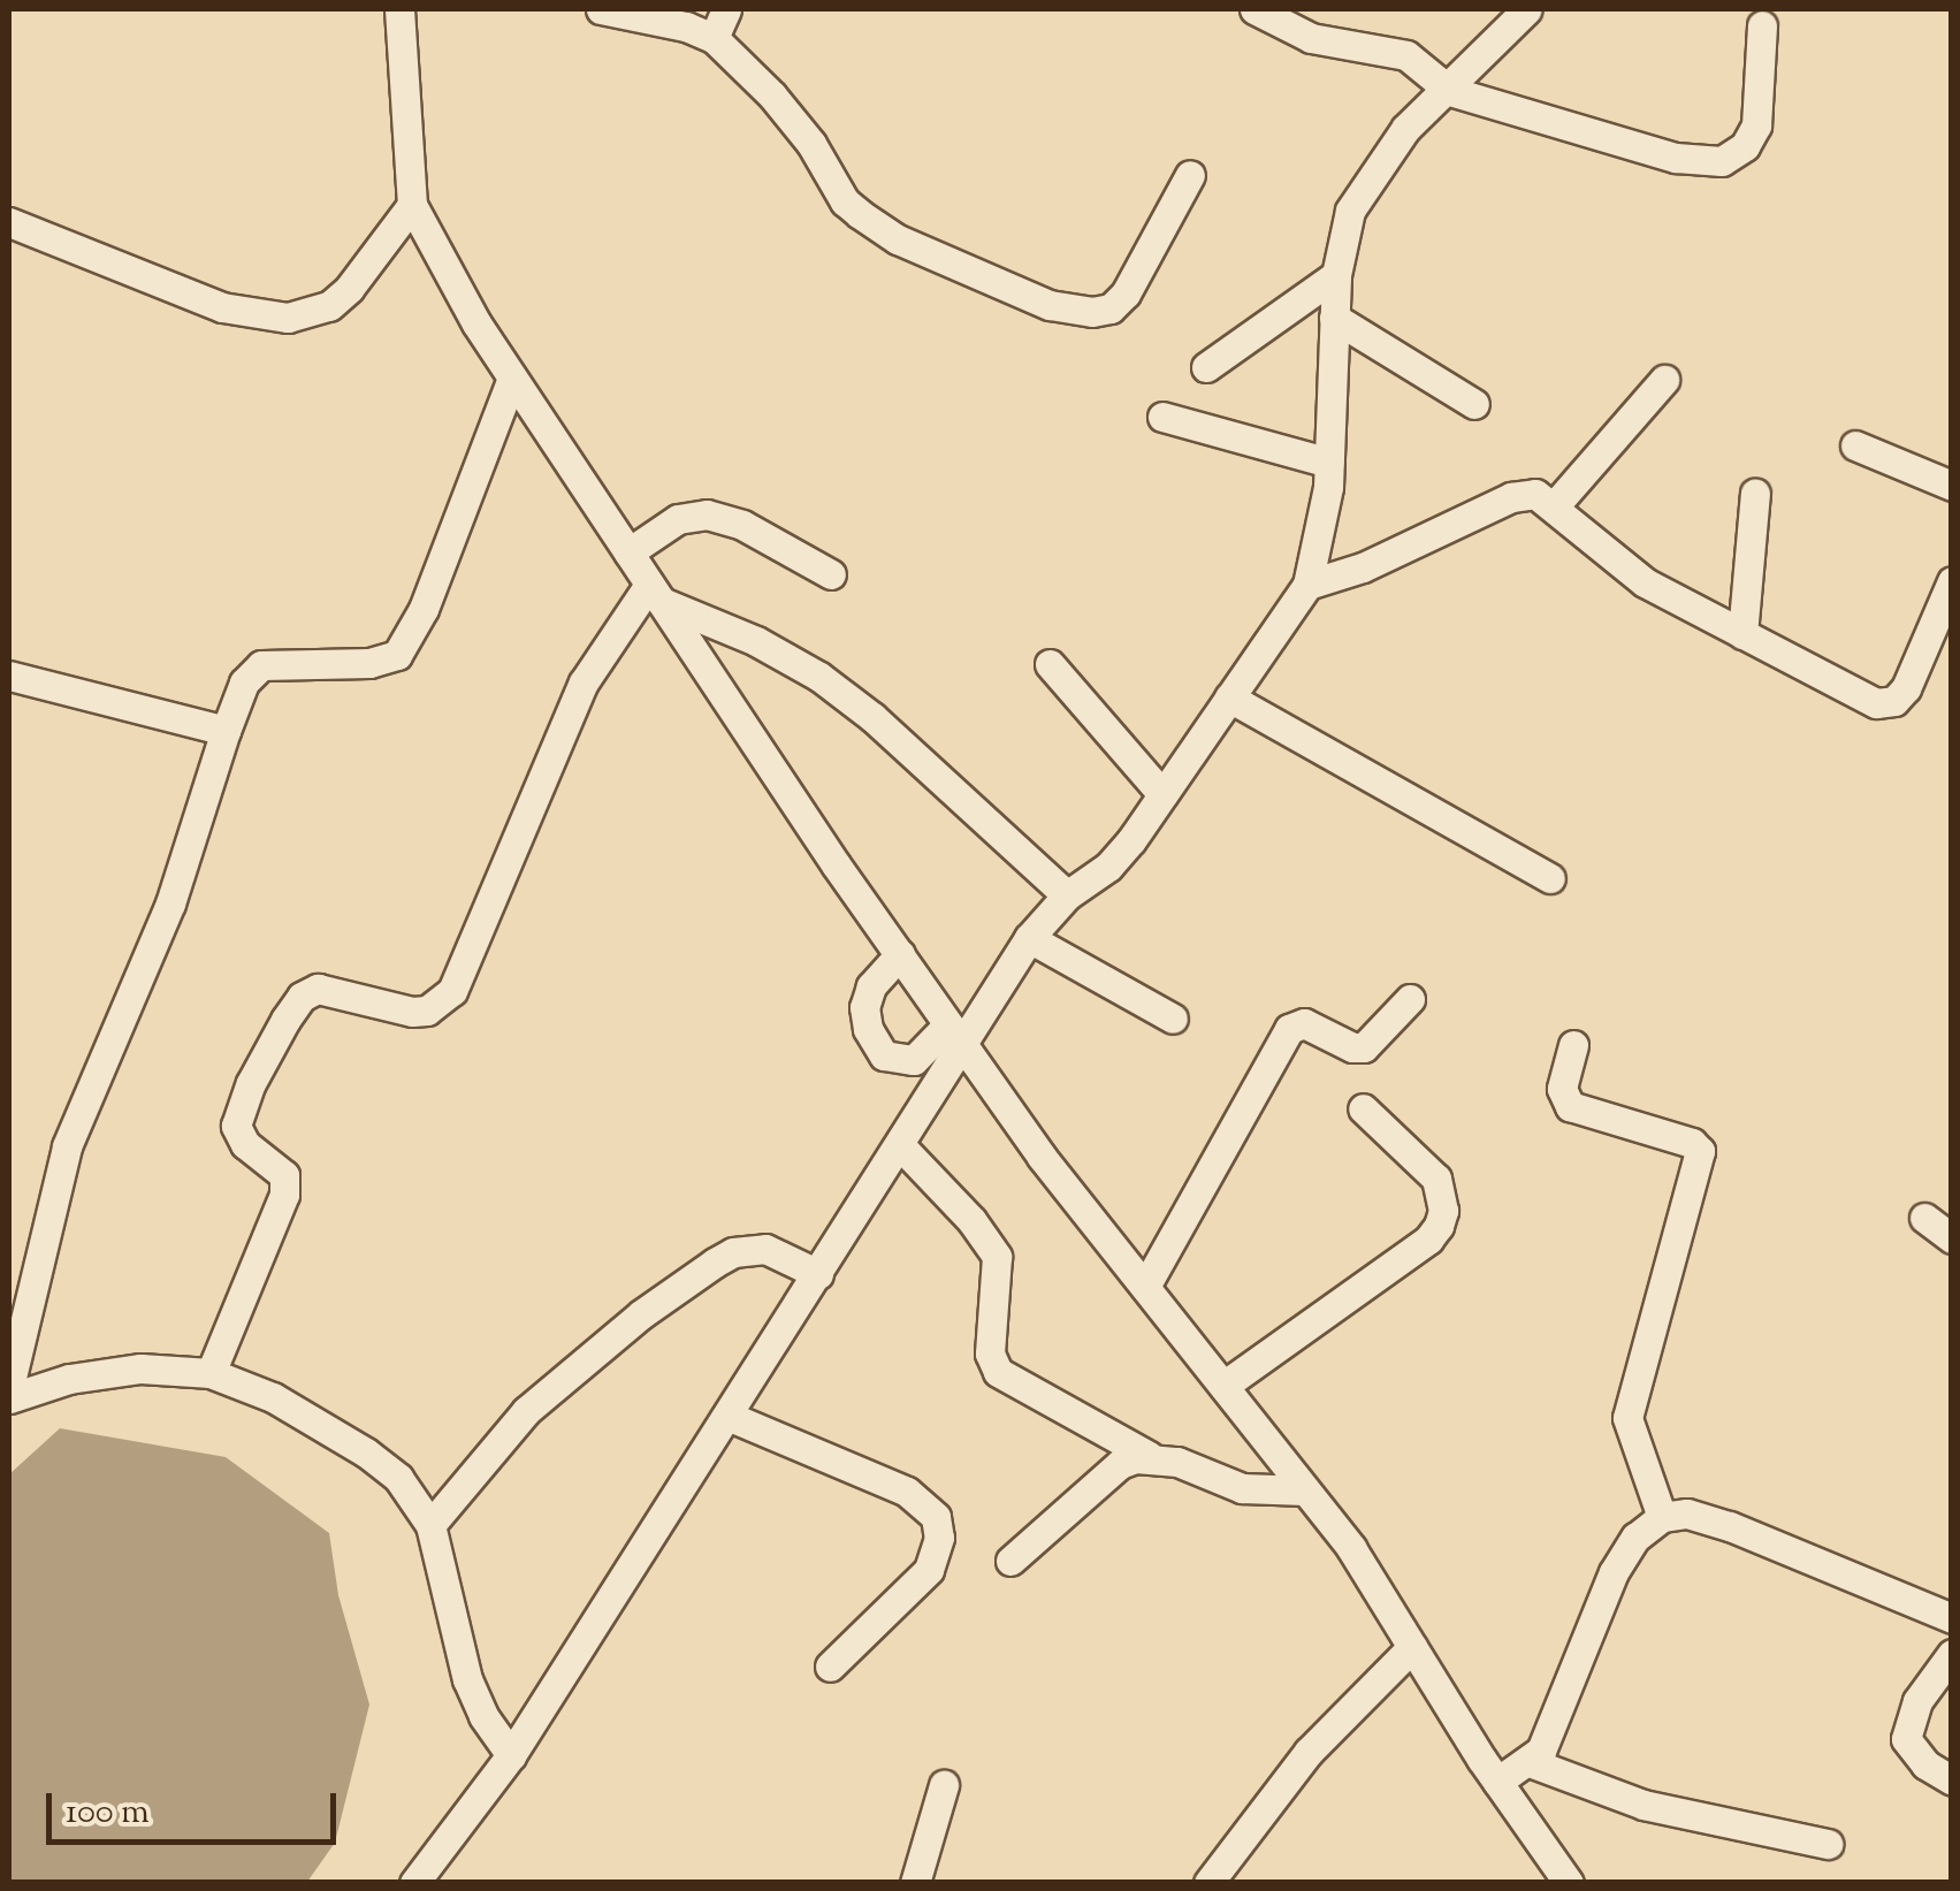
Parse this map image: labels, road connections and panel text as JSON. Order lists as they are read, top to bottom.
{
  "scale_bar": "100 m"
}
